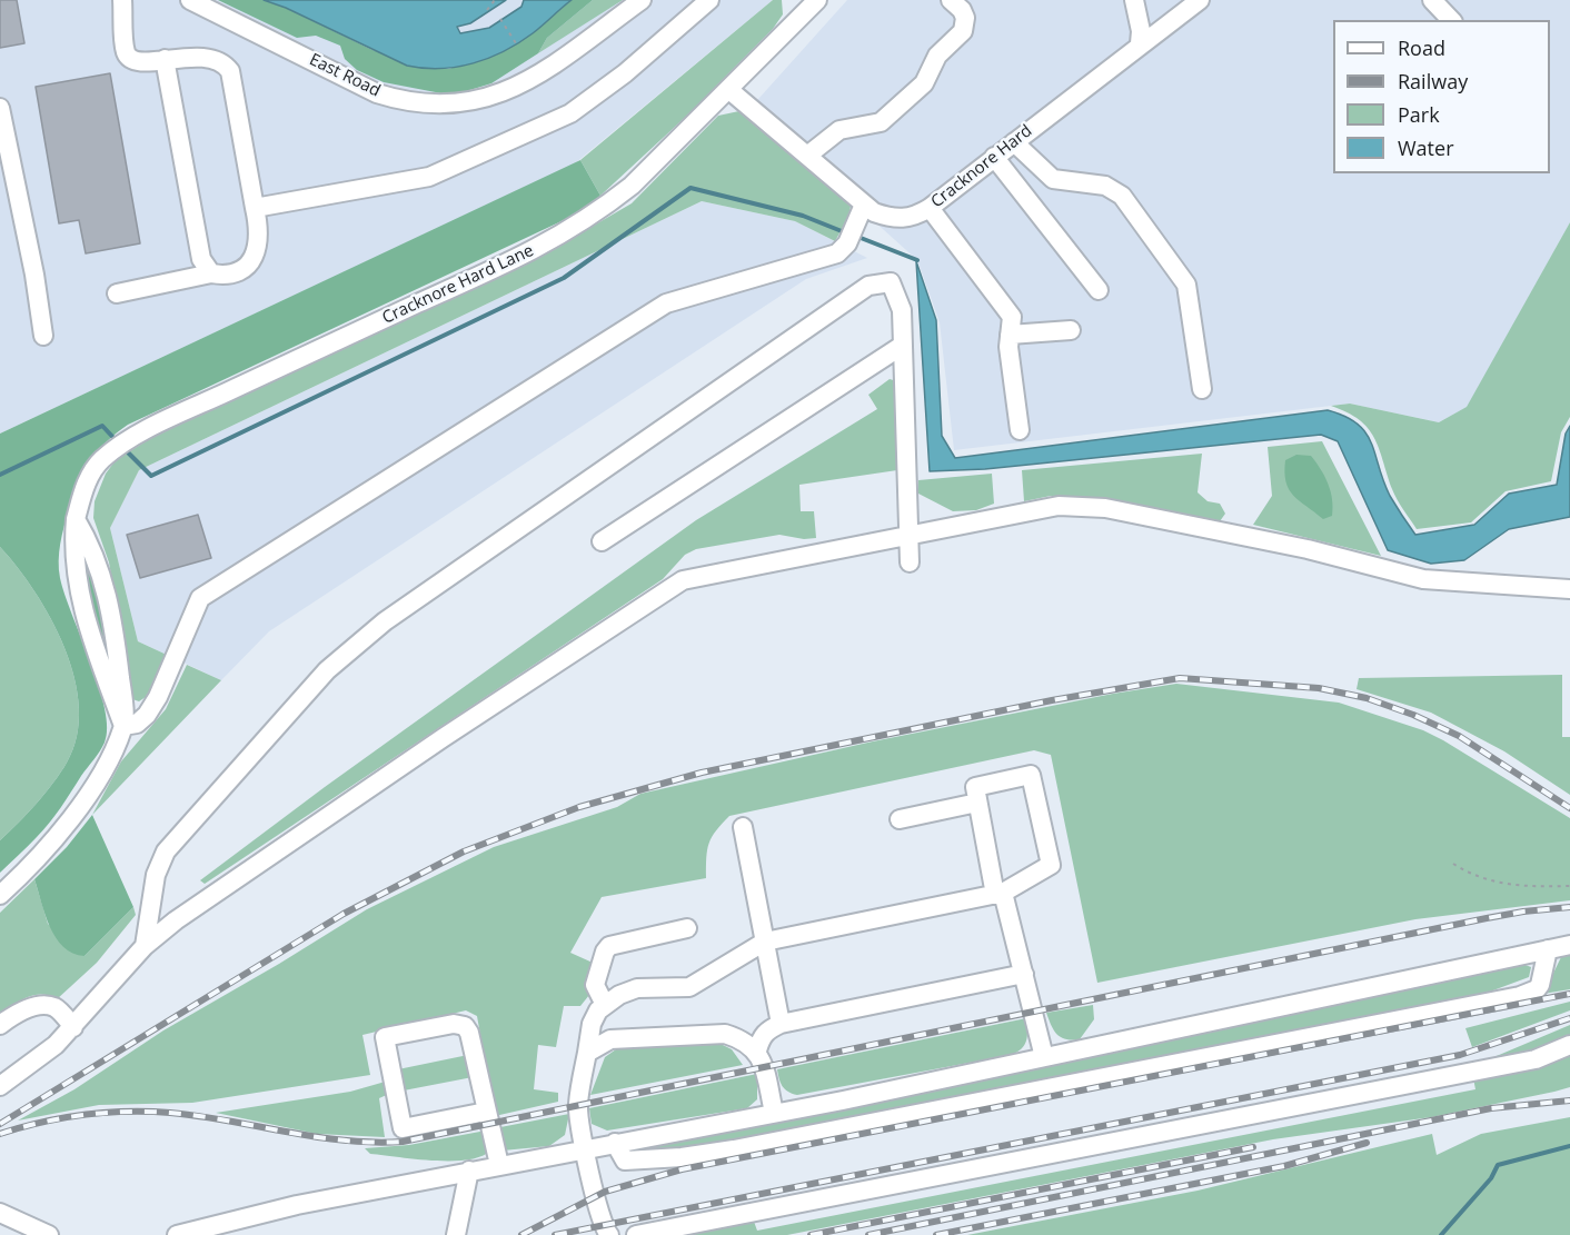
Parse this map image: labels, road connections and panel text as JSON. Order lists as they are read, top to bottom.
{
  "streets": {
    "lane": ["East Road", "Cracknore Hard", "Cracknore Hard Lane"]
  },
  "crossings": [
    ["Cracknore Hard", "Cracknore Hard Lane"]
  ],
  "legend": [
    "Road",
    "Railway",
    "Park",
    "Water"
  ]
}
